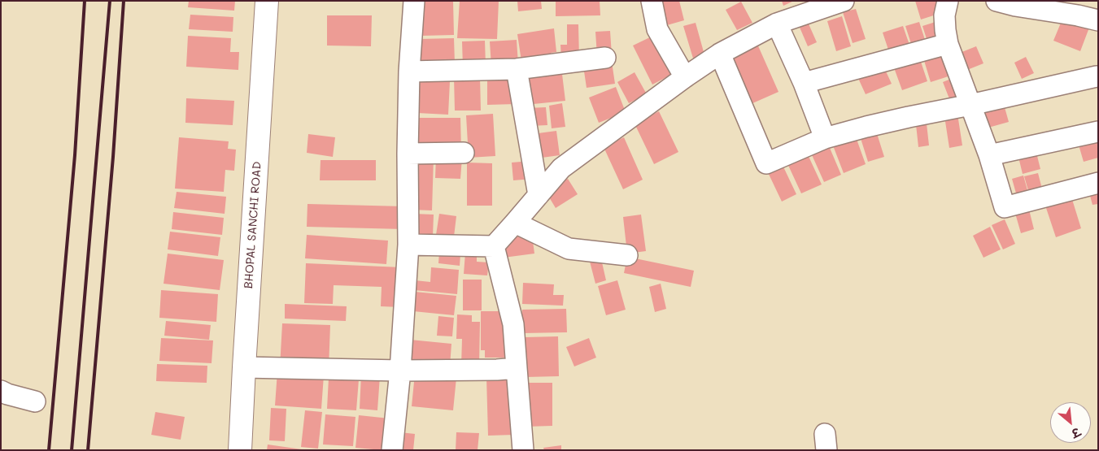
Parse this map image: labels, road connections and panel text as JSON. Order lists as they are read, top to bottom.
{
  "streets": {
    "main road": ["BHOPAL SANCHI ROAD"]
  },
  "north": "bottom right"
}
